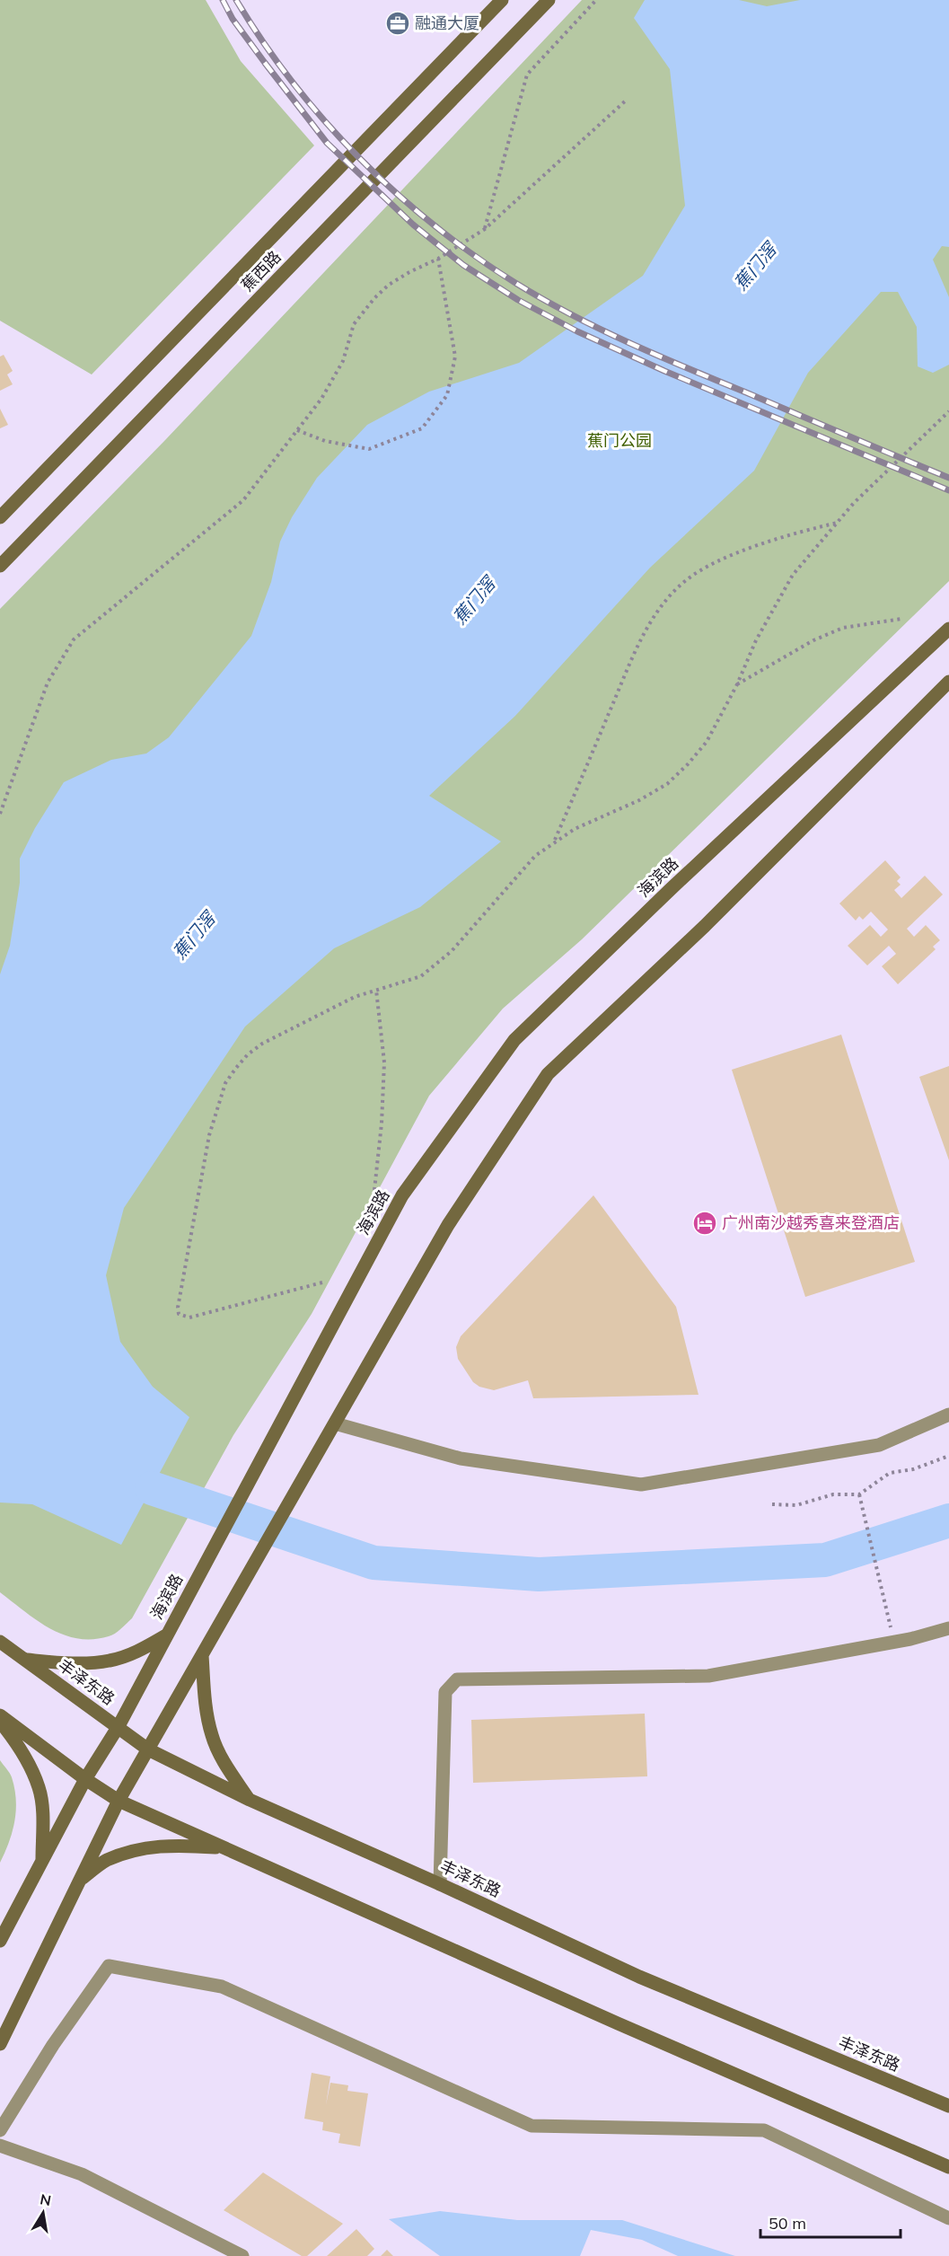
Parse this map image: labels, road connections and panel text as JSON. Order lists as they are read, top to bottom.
{
  "streets": {
    "street": ["蕉西路", "海滨路", "丰泽东路"]
  },
  "crossings": [
    ["海滨路", "丰泽东路"]
  ],
  "water": ["蕉门滘"],
  "parks": ["蕉门公园"],
  "places": {
    "office": ["融通大厦"],
    "hotel": ["广州南沙越秀喜来登酒店"]
  },
  "scale_bar": "50 m",
  "north": "top"
}
